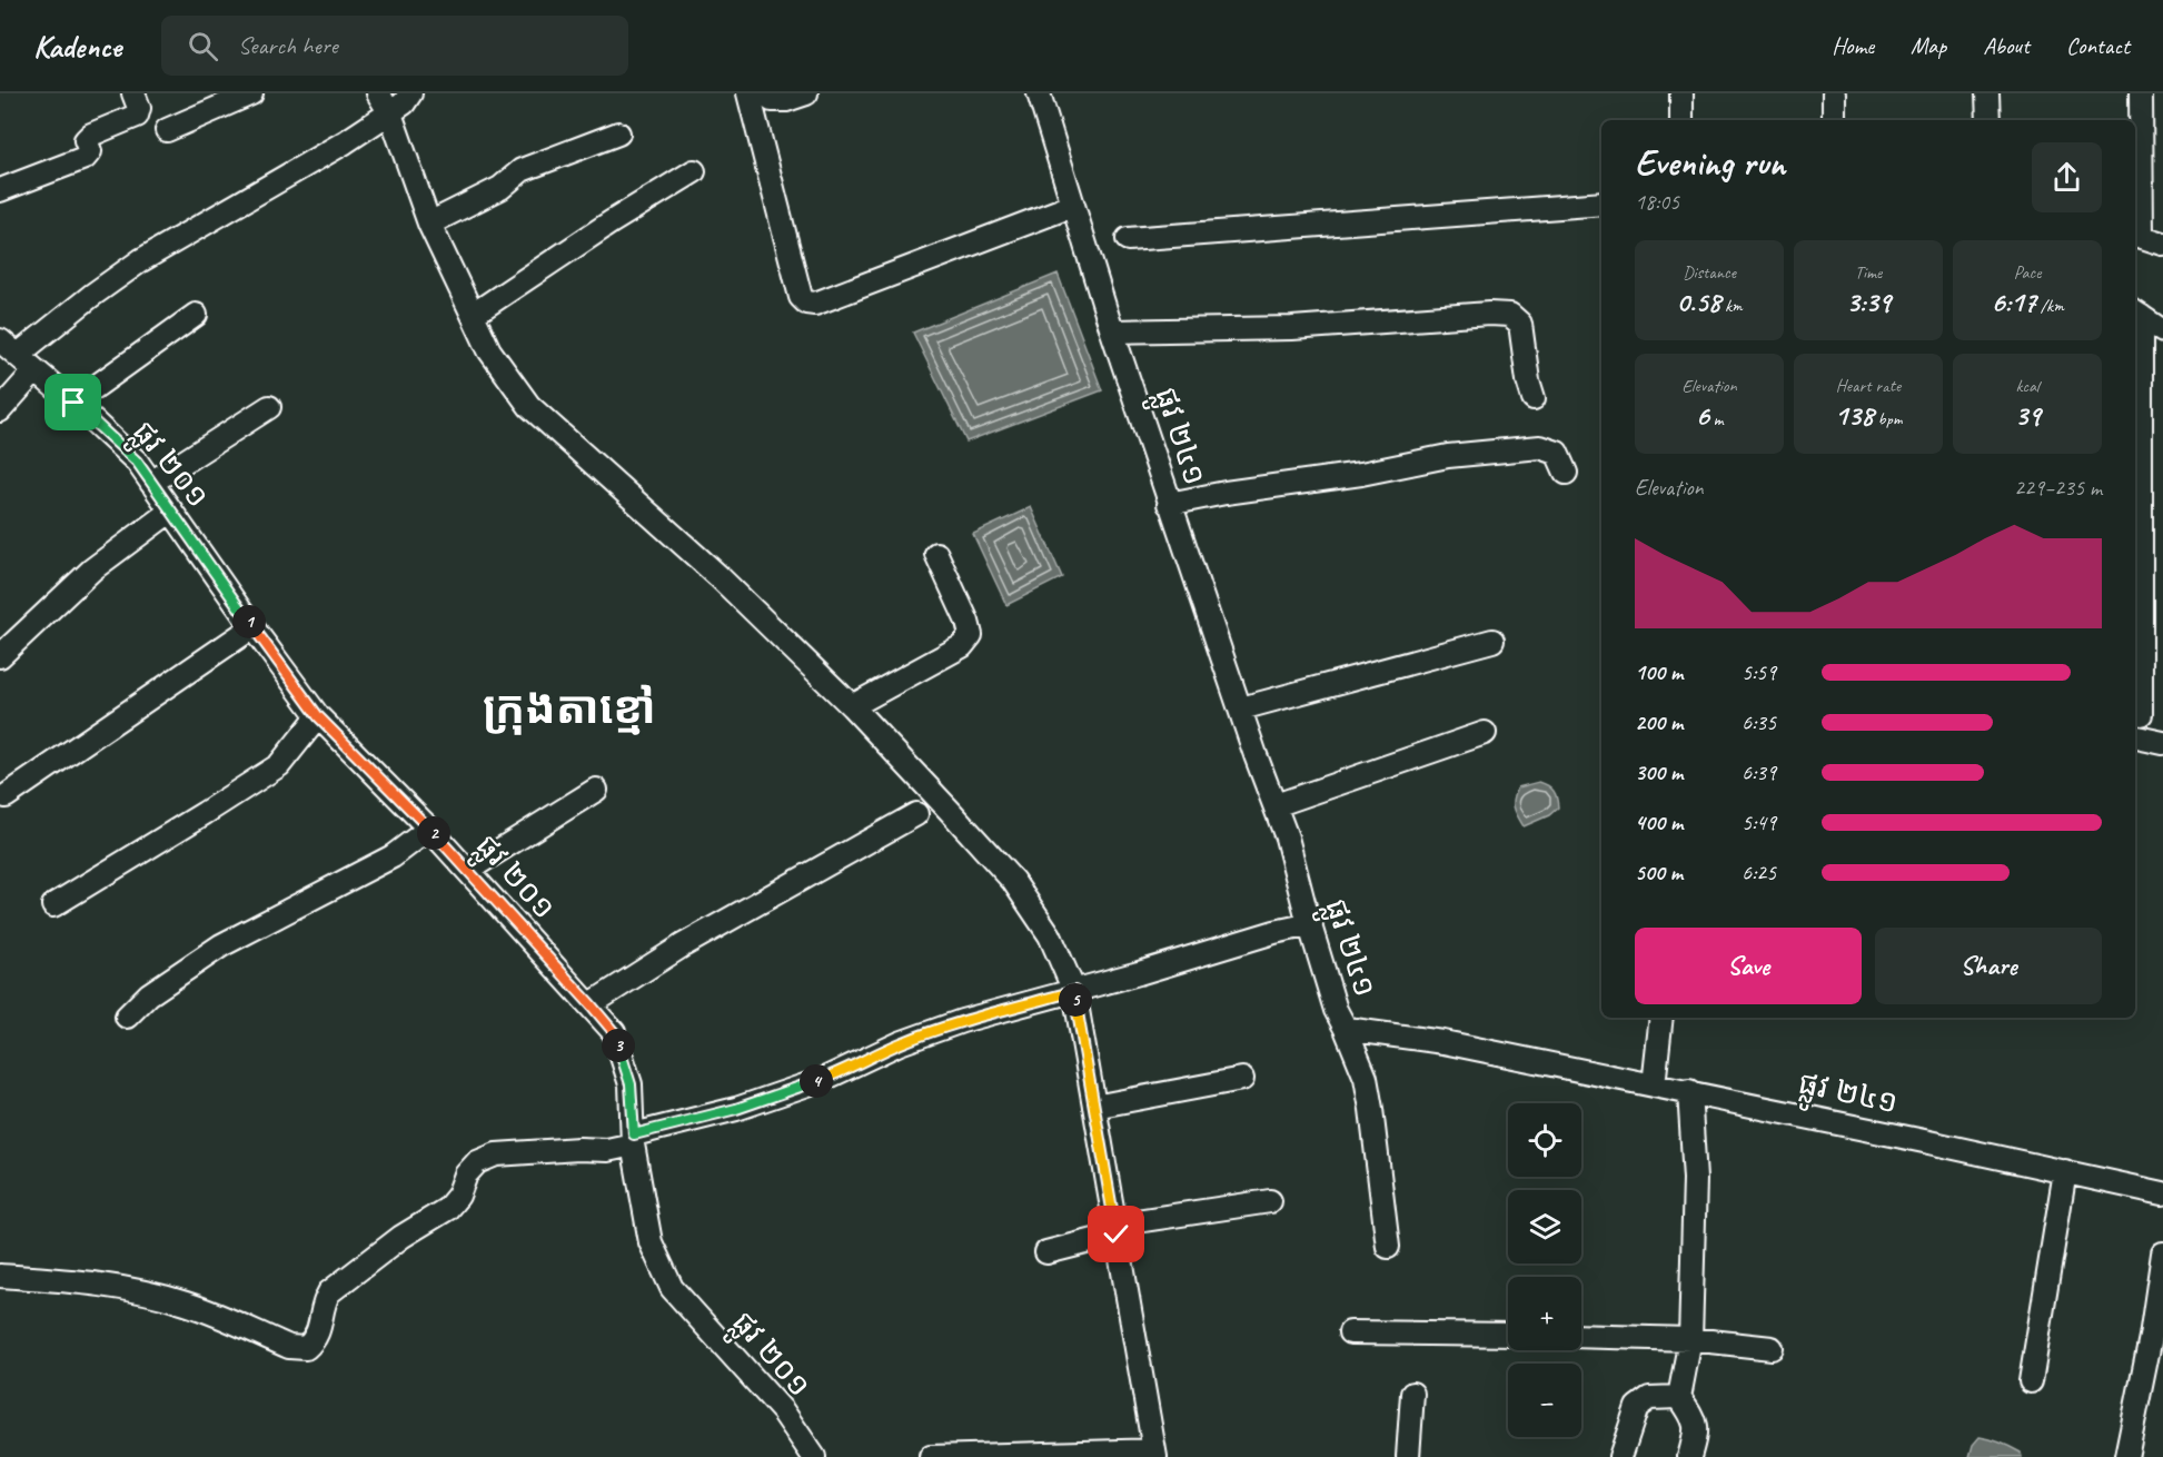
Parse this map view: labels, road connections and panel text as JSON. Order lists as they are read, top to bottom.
{
  "streets": {
    "street": ["ផ្លូវ ២៤១", "ផ្លូវ ២០១"]
  },
  "districts": ["ក្រុងតាខ្មៅ"],
  "page": {
    "header": "Kadence",
    "search": "Search here",
    "nav": [
      "Home",
      "Map",
      "About",
      "Contact"
    ],
    "heading": ["Evening run", "18:05"],
    "stats": [
      ["Distance", "0.58 km"],
      ["Time", "3:39"],
      ["Pace", "6:17 /km"],
      ["Elevation", "6 m"],
      ["Heart rate", "138 bpm"],
      ["kcal", "39"]
    ],
    "chart": ["Elevation", "229–235 m"],
    "pins": [
      "1",
      "2",
      "5",
      "3",
      "4"
    ],
    "list": [
      {
        "name": "100 m",
        "note": "5:59"
      },
      {
        "name": "200 m",
        "note": "6:35"
      },
      {
        "name": "300 m",
        "note": "6:39"
      },
      {
        "name": "400 m",
        "note": "5:49"
      },
      {
        "name": "500 m",
        "note": "6:25"
      }
    ],
    "buttons": ["Save", "Share"],
    "map_buttons": ["+", "−"]
  }
}
